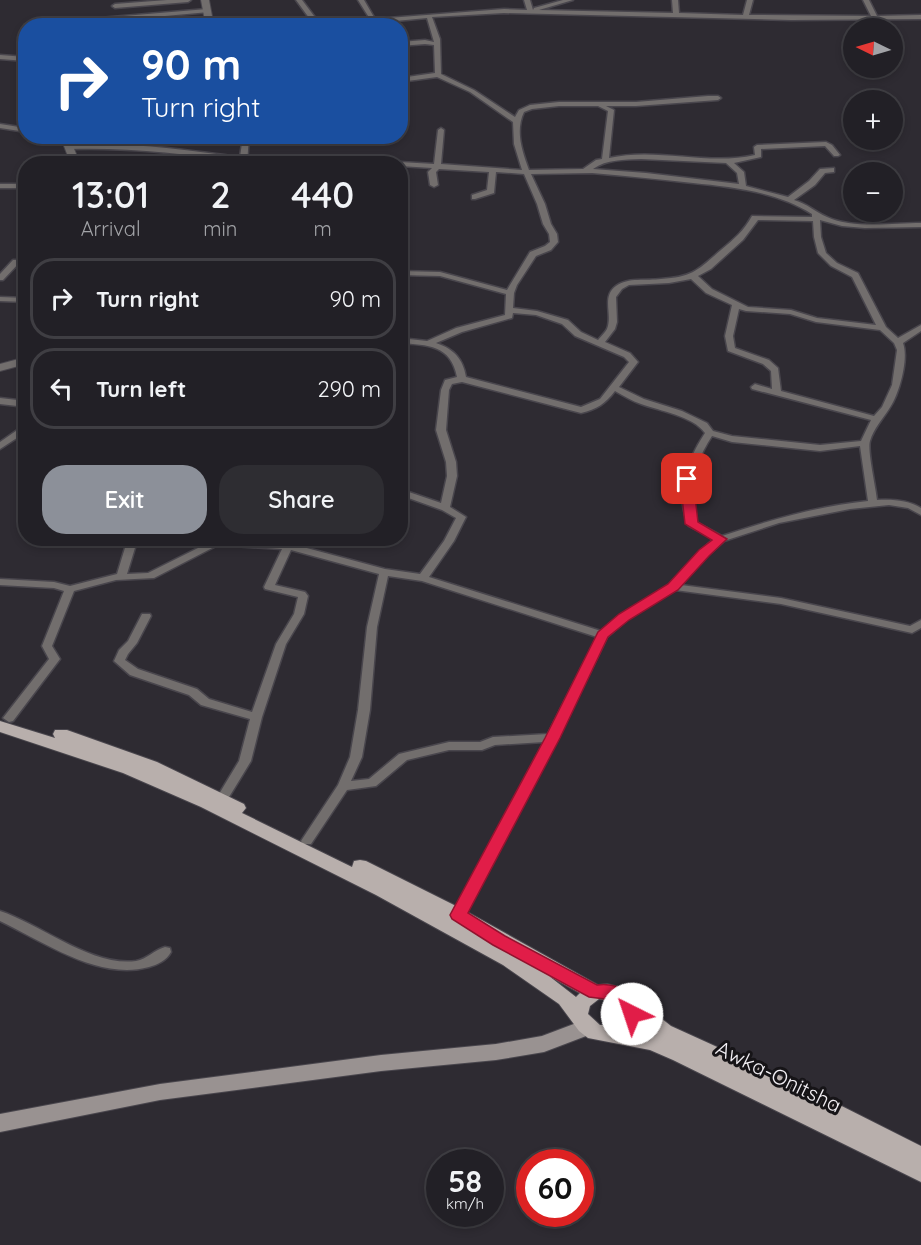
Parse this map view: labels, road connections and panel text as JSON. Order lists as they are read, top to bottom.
{
  "streets": {
    "main road": ["Awka-Onitsha"]
  },
  "north": "left",
  "page": {
    "map_buttons": ["+", "−"],
    "turn": ["90 m", "Turn right"],
    "eta": [
      "13:01",
      "Arrival",
      "2",
      "min",
      "440",
      "m"
    ],
    "list": [
      {
        "name": "Turn right",
        "value": "90 m"
      },
      {
        "name": "Turn left",
        "value": "290 m"
      }
    ],
    "buttons": ["Exit", "Share"],
    "speed": "58 km/h",
    "limit": "60"
  }
}
